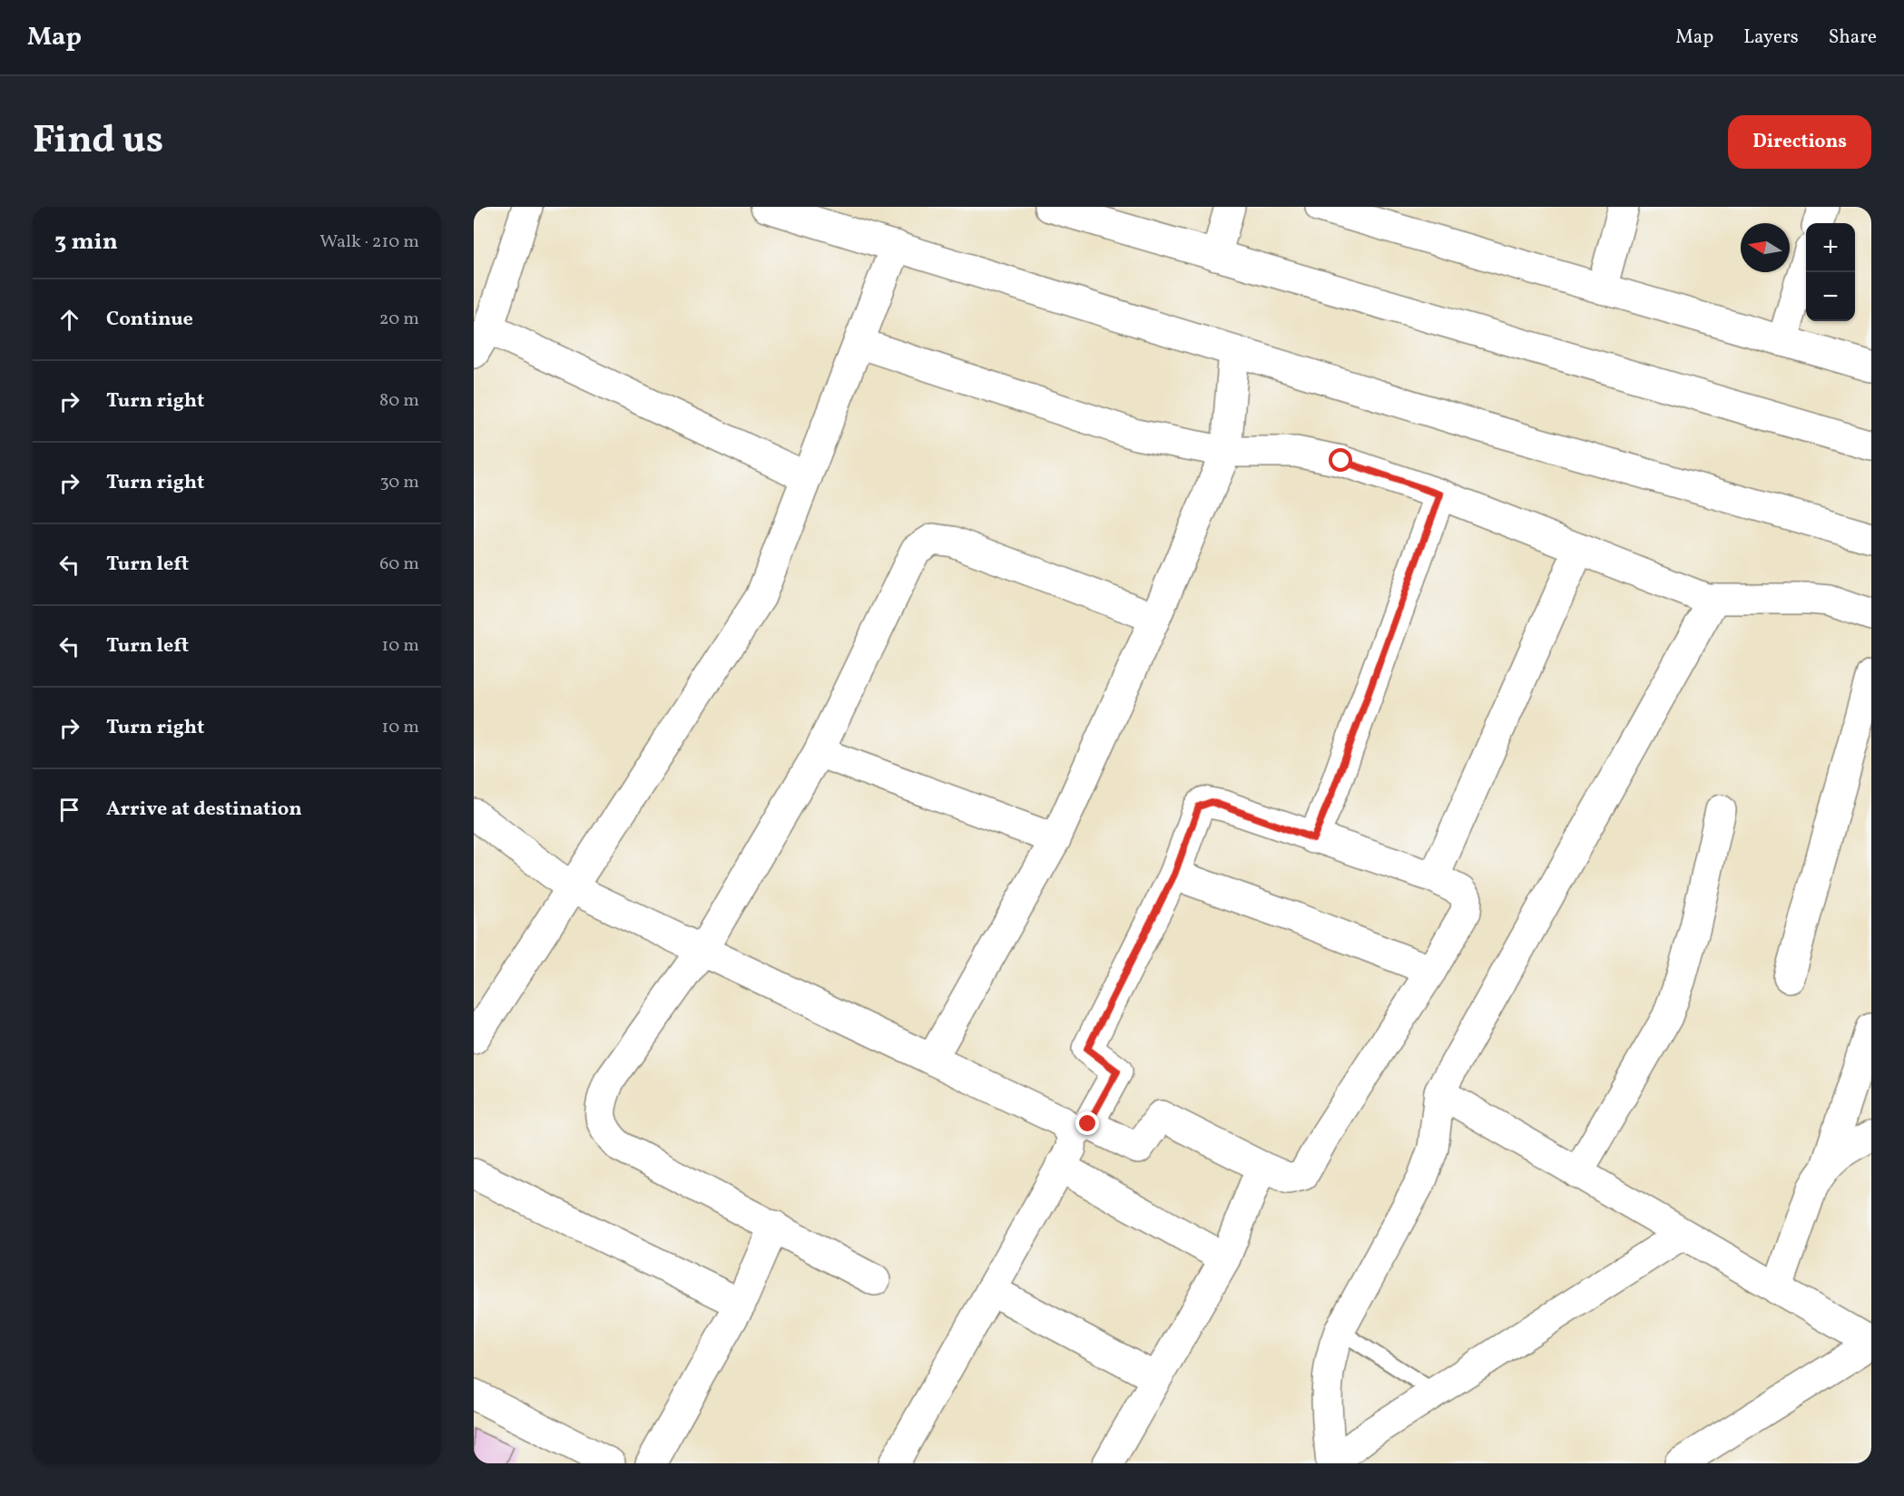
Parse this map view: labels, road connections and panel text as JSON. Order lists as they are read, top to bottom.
{
  "north": "left",
  "page": {
    "header": "Map",
    "nav": ["Map", "Layers", "Share"],
    "title": "Find us",
    "buttons": "Directions",
    "heading": ["3 min", "Walk · 210 m"],
    "map_buttons": ["+", "−"],
    "list": [
      ["Continue", "20 m"],
      ["Turn right", "80 m"],
      ["Turn right", "30 m"],
      ["Turn left", "60 m"],
      ["Turn left", "10 m"],
      ["Turn right", "10 m"],
      "Arrive at destination"
    ]
  }
}
